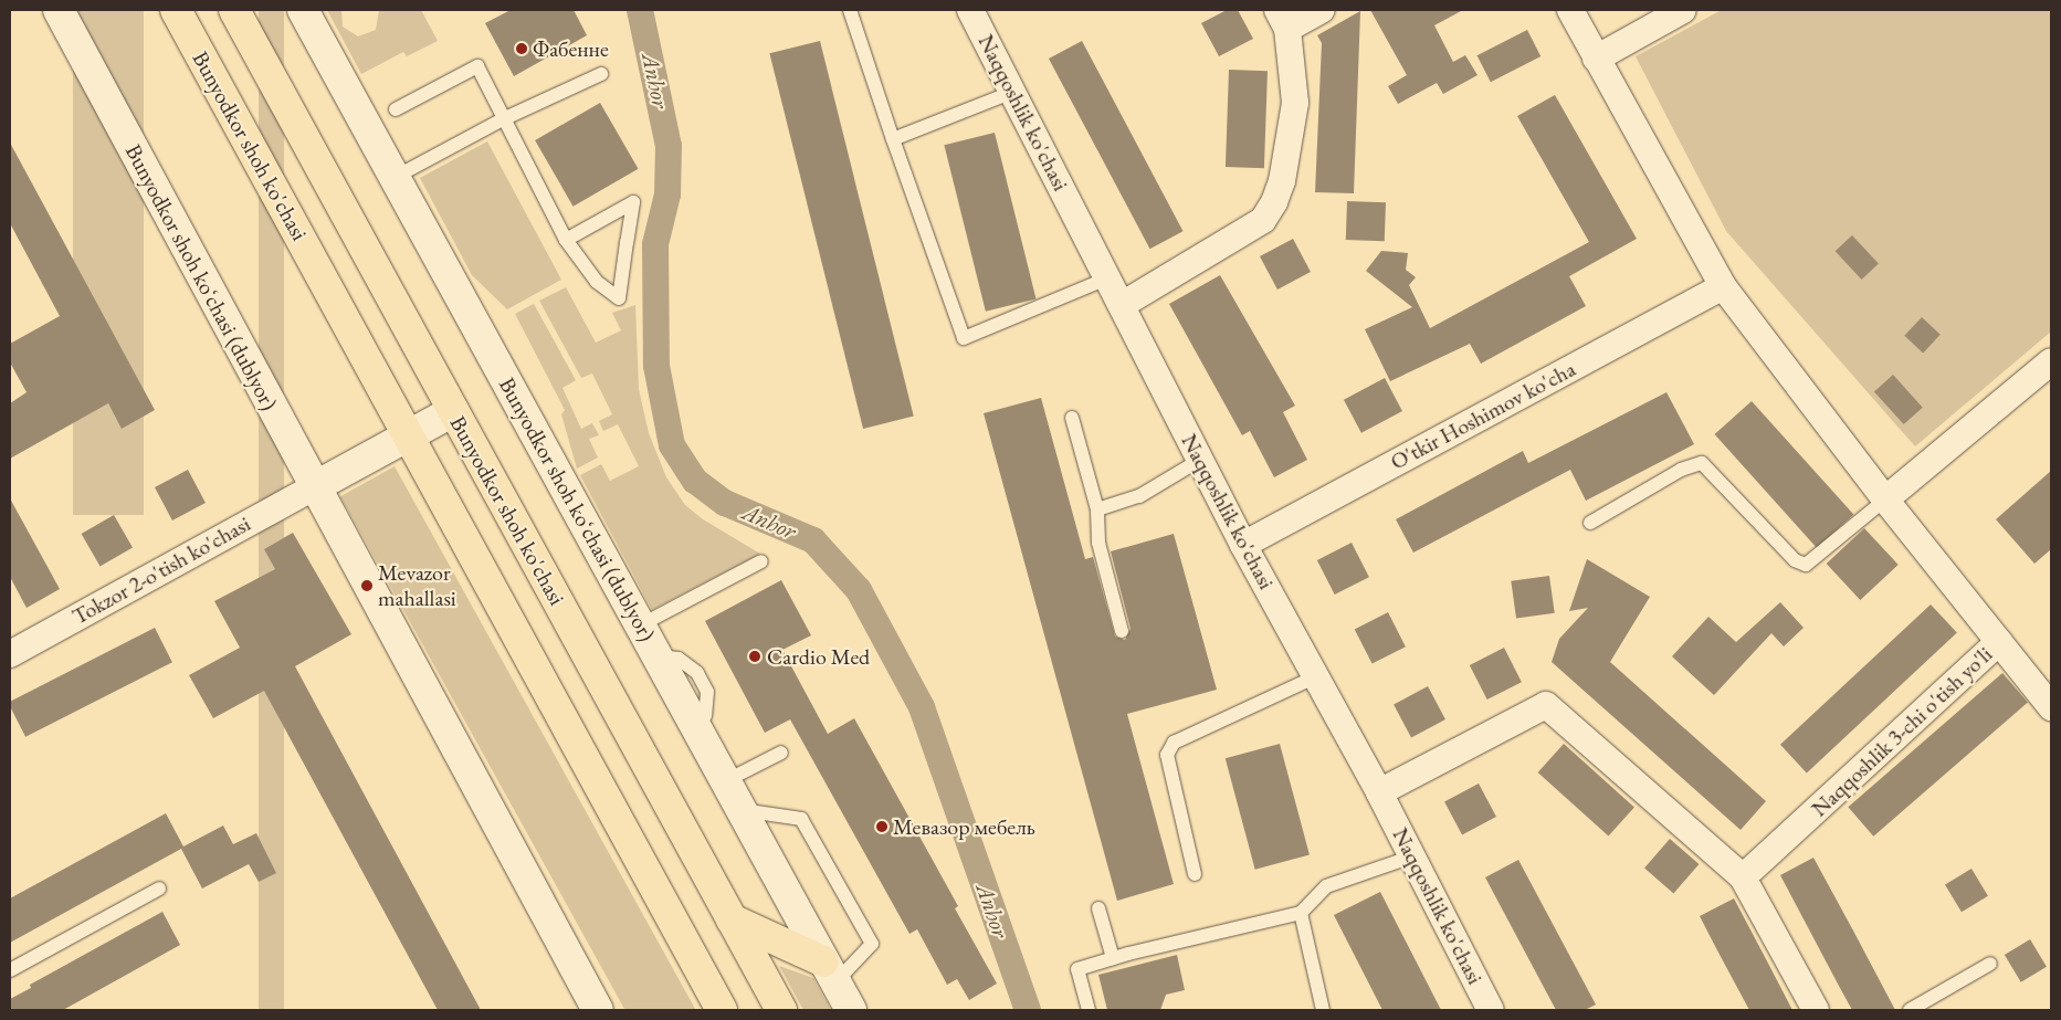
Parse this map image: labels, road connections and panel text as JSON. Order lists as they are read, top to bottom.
{
  "streets": {
    "main road": ["Bunyodkor shoh ko'chasi"],
    "street": [
      "Naqqoshlik ko'chasi",
      "Bunyodkor shoh koʻchasi (dublyor)",
      "O'tkir Hoshimov ko'cha",
      "Tokzor 2-o'tish ko'chasi",
      "Naqqoshlik 3-chi o'tish yo'li"
    ]
  },
  "crossings": [
    ["Naqqoshlik ko'chasi", "O'tkir Hoshimov ko'cha"],
    ["Bunyodkor shoh koʻchasi (dublyor)", "Tokzor 2-o'tish ko'chasi"]
  ],
  "water": ["Anhor"],
  "places": [
    "Фабенне",
    "Mevazor mahallasi",
    "Cardio Med",
    "Мевазор мебель"
  ]
}
